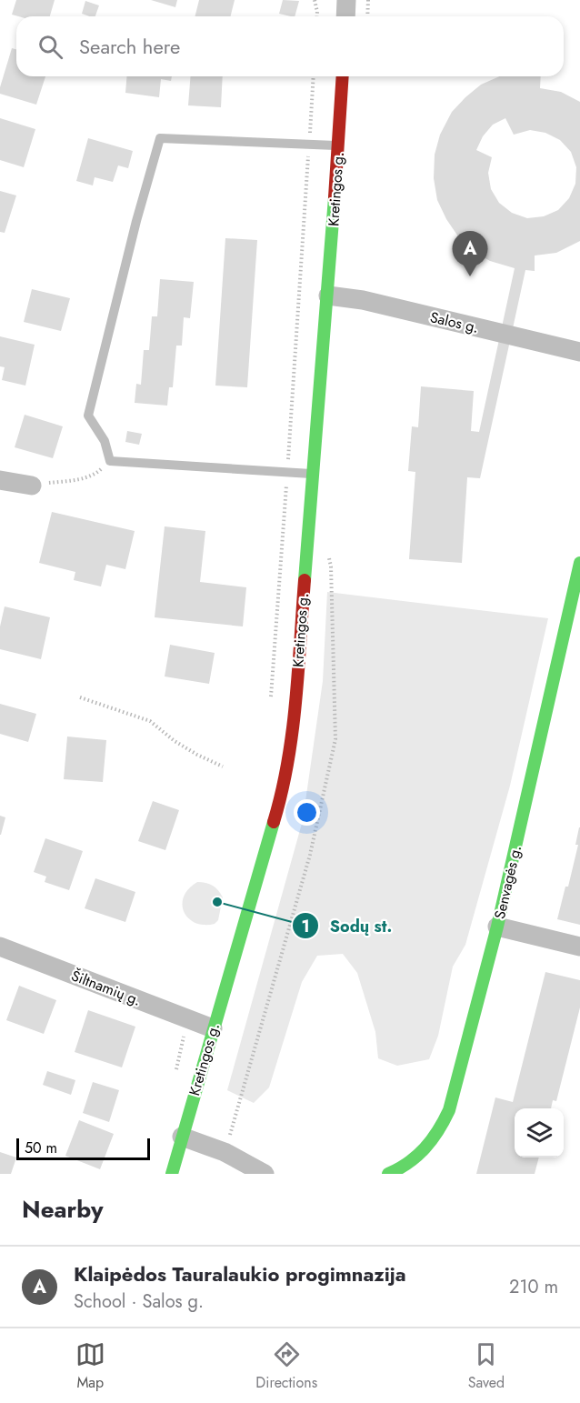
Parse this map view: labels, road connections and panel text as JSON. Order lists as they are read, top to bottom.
{
  "streets": {
    "street": [
      "Kretingos g.",
      "Salos g.",
      "Senvagės g.",
      "Šiltnamių g."
    ]
  },
  "crossings": [
    ["Kretingos g.", "Salos g."],
    ["Kretingos g.", "Šiltnamių g."]
  ],
  "places": ["Sodų st."],
  "scale_bar": "50 m",
  "page": {
    "search": "Search here",
    "pins": "A",
    "scale": "50 m",
    "heading": "Nearby",
    "list": [
      {
        "mark": "A",
        "name": "Klaipėdos Tauralaukio progimnazija",
        "note": "School · Salos g.",
        "value": "210 m"
      }
    ],
    "nav": ["Map", "Directions", "Saved"]
  }
}
